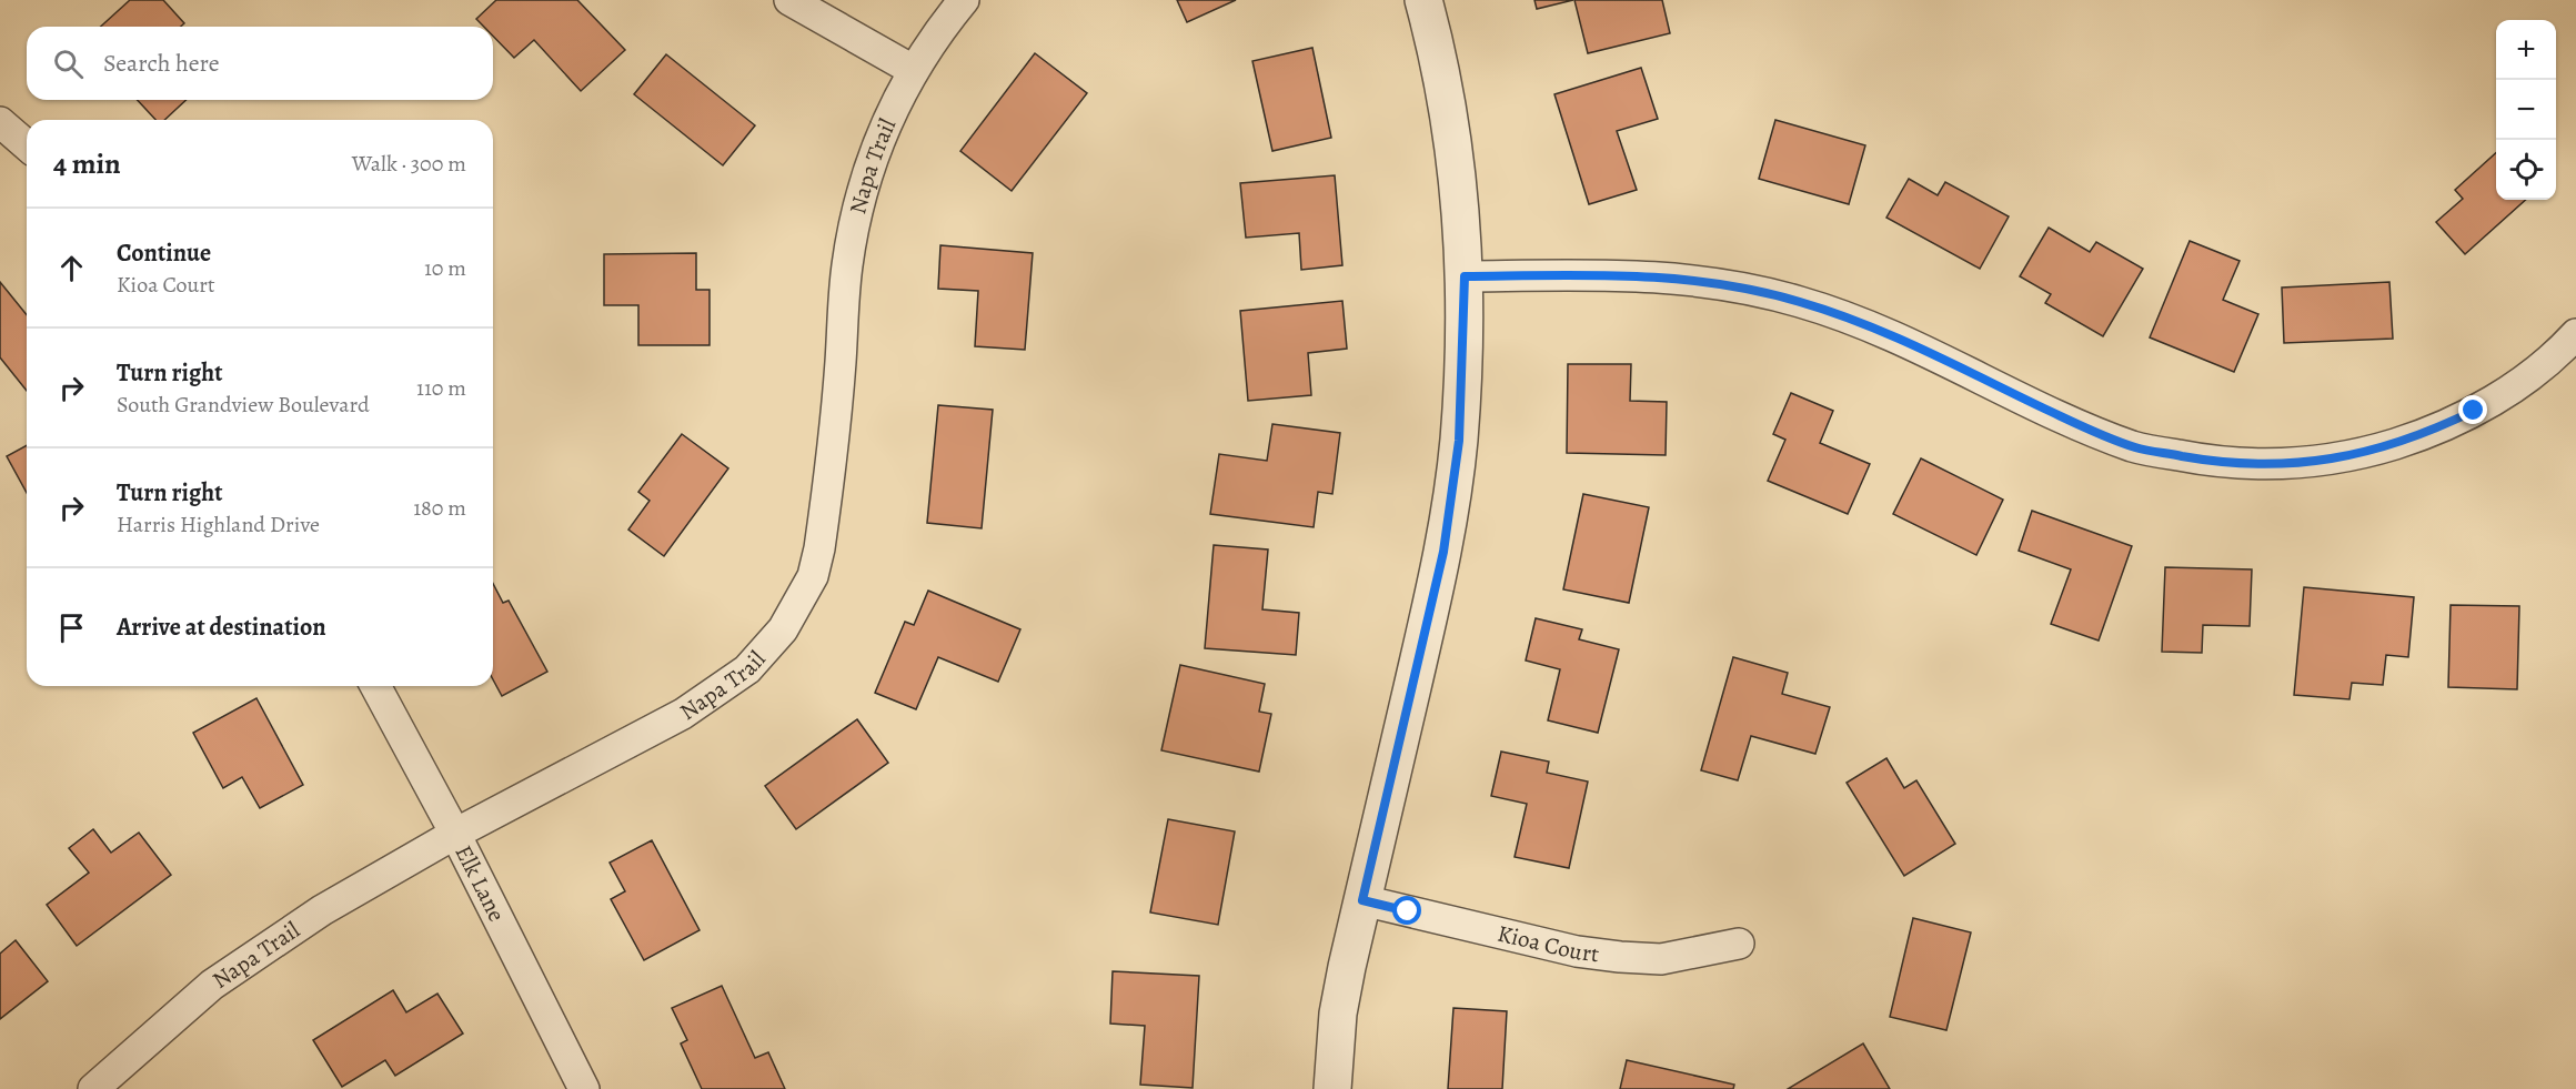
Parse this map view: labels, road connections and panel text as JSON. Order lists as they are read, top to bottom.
{
  "streets": {
    "street": ["Napa Trail", "Elk Lane", "Kioa Court"]
  },
  "crossings": [
    ["Napa Trail", "Elk Lane"]
  ],
  "page": {
    "map_buttons": ["+", "−"],
    "search": "Search here",
    "heading": ["4 min", "Walk · 300 m"],
    "list": [
      ["Continue", "Kioa Court", "10 m"],
      ["Turn right", "South Grandview Boulevard", "110 m"],
      ["Turn right", "Harris Highland Drive", "180 m"],
      "Arrive at destination"
    ]
  }
}
